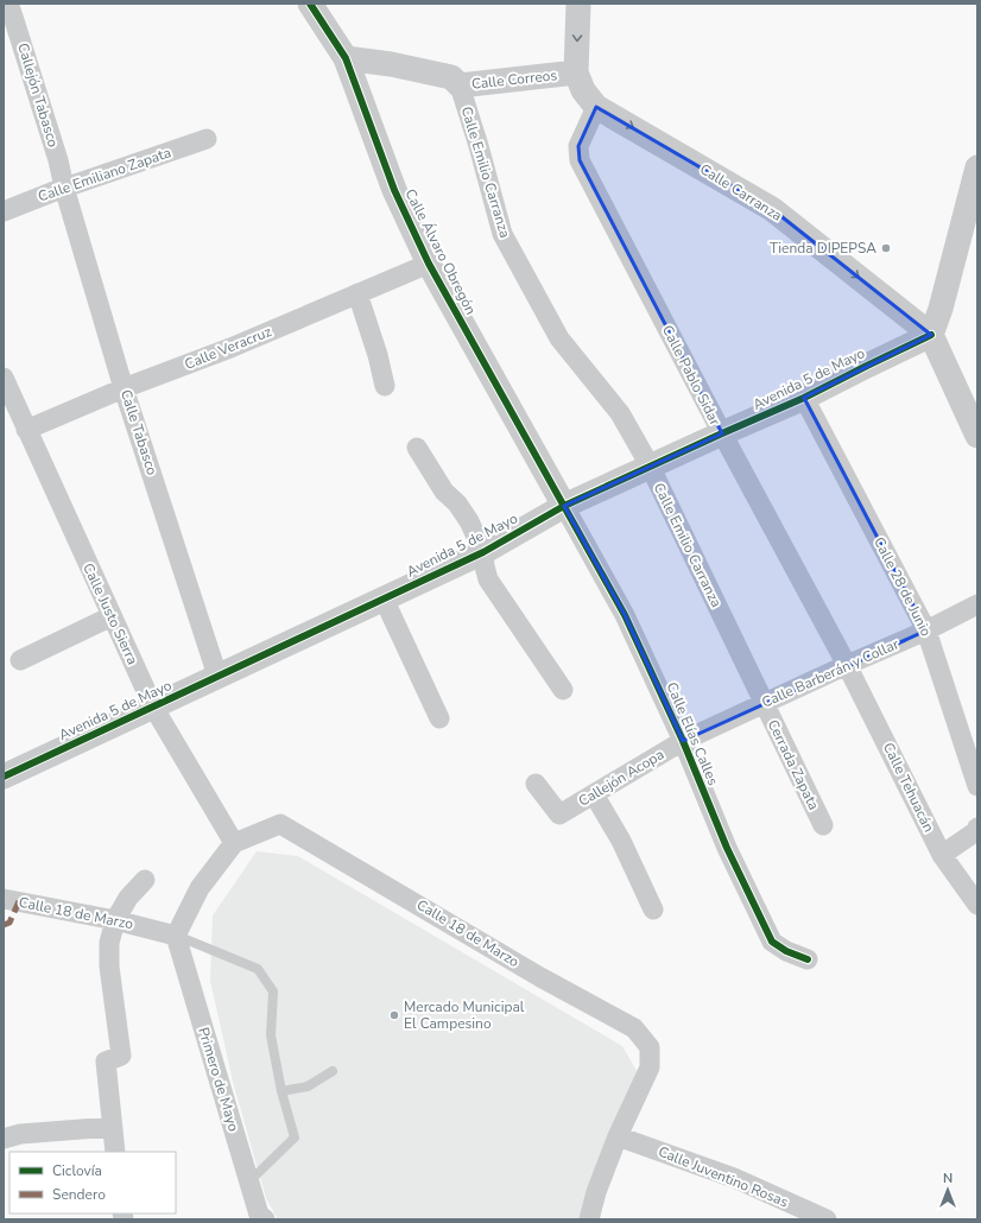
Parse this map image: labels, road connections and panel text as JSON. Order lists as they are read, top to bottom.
{
  "streets": {
    "street": [
      "Calle Correos",
      "Callejón Tabasco",
      "Calle Emilio Carranza",
      "Calle Emiliano Zapata",
      "Calle Carranza",
      "Calle Álvaro Obregón",
      "Calle Veracruz",
      "Calle Pablo Sidar",
      "Avenida 5 de Mayo",
      "Calle Tabasco",
      "Calle 28 de Junio",
      "Calle Justo Sierra",
      "Calle Barberán y Collar",
      "Calle Elías Calles",
      "Cerrada Zapata",
      "Callejón Acopa",
      "Calle Tehuacán",
      "Calle 18 de Marzo",
      "Primero de Mayo",
      "Calle Juventino Rosas"
    ]
  },
  "crossings": [
    ["Calle Correos", "Calle Emilio Carranza"],
    ["Calle Correos", "Calle Carranza"],
    ["Calle Correos", "Calle Álvaro Obregón"],
    ["Callejón Tabasco", "Calle Emiliano Zapata"],
    ["Callejón Tabasco", "Calle Tabasco"],
    ["Calle Emilio Carranza", "Avenida 5 de Mayo"],
    ["Calle Emilio Carranza", "Calle Barberán y Collar"],
    ["Calle Emilio Carranza", "Cerrada Zapata"],
    ["Calle Emiliano Zapata", "Calle Tabasco"],
    ["Calle Carranza", "Calle Pablo Sidar"],
    ["Calle Carranza", "Avenida 5 de Mayo"],
    ["Calle Álvaro Obregón", "Calle Veracruz"],
    ["Calle Álvaro Obregón", "Avenida 5 de Mayo"],
    ["Calle Álvaro Obregón", "Calle Elías Calles"],
    ["Calle Veracruz", "Calle Tabasco"],
    ["Calle Veracruz", "Calle Justo Sierra"],
    ["Calle Pablo Sidar", "Avenida 5 de Mayo"],
    ["Calle Pablo Sidar", "Calle Barberán y Collar"],
    ["Calle Pablo Sidar", "Calle Tehuacán"],
    ["Avenida 5 de Mayo", "Calle Tabasco"],
    ["Avenida 5 de Mayo", "Calle 28 de Junio"],
    ["Avenida 5 de Mayo", "Calle Justo Sierra"],
    ["Avenida 5 de Mayo", "Calle Elías Calles"],
    ["Calle 28 de Junio", "Calle Barberán y Collar"],
    ["Calle Justo Sierra", "Calle 18 de Marzo"],
    ["Calle Barberán y Collar", "Calle Elías Calles"],
    ["Calle Barberán y Collar", "Cerrada Zapata"],
    ["Calle Barberán y Collar", "Callejón Acopa"],
    ["Calle Barberán y Collar", "Calle Tehuacán"],
    ["Calle Elías Calles", "Callejón Acopa"],
    ["Calle 18 de Marzo", "Primero de Mayo"],
    ["Calle 18 de Marzo", "Calle Juventino Rosas"]
  ],
  "one_way": ["Calle Carranza"],
  "places": ["Tienda DIPEPSA", "Mercado Municipal El Campesino"],
  "legend": ["Ciclovía", "Sendero"],
  "north": "top"
}
